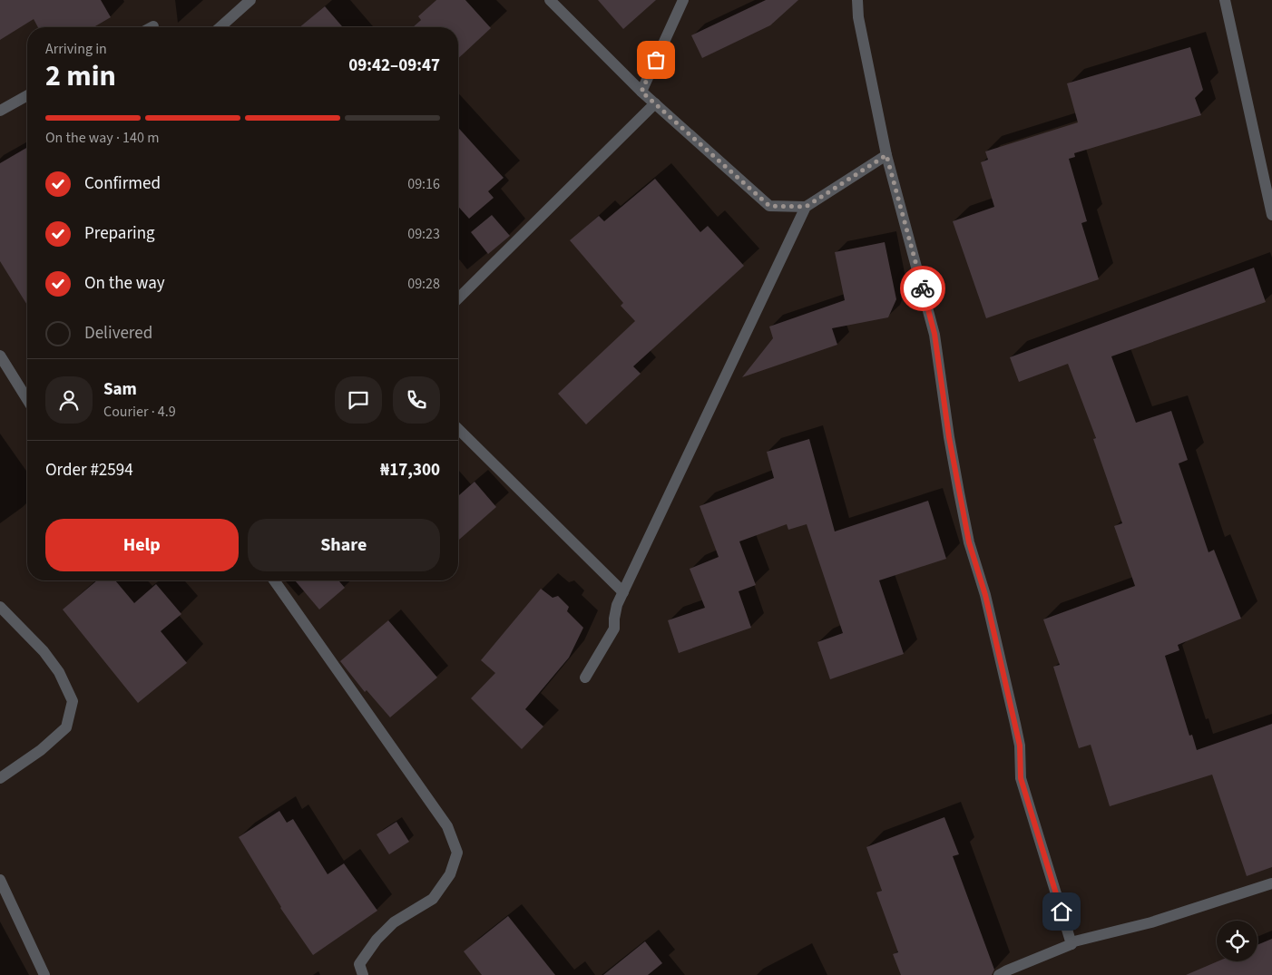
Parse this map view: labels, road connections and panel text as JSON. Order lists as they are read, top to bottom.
{
  "page": {
    "heading": ["2 min", "Arriving in", "09:42–09:47"],
    "panel": [
      "Sam",
      "Courier · 4.9",
      "Order #2594",
      "₦17,300"
    ],
    "bar": "On the way · 140 m",
    "list": [
      ["Confirmed", "09:16"],
      ["Preparing", "09:23"],
      ["On the way", "09:28"],
      "Delivered"
    ],
    "buttons": ["Help", "Share"]
  }
}
